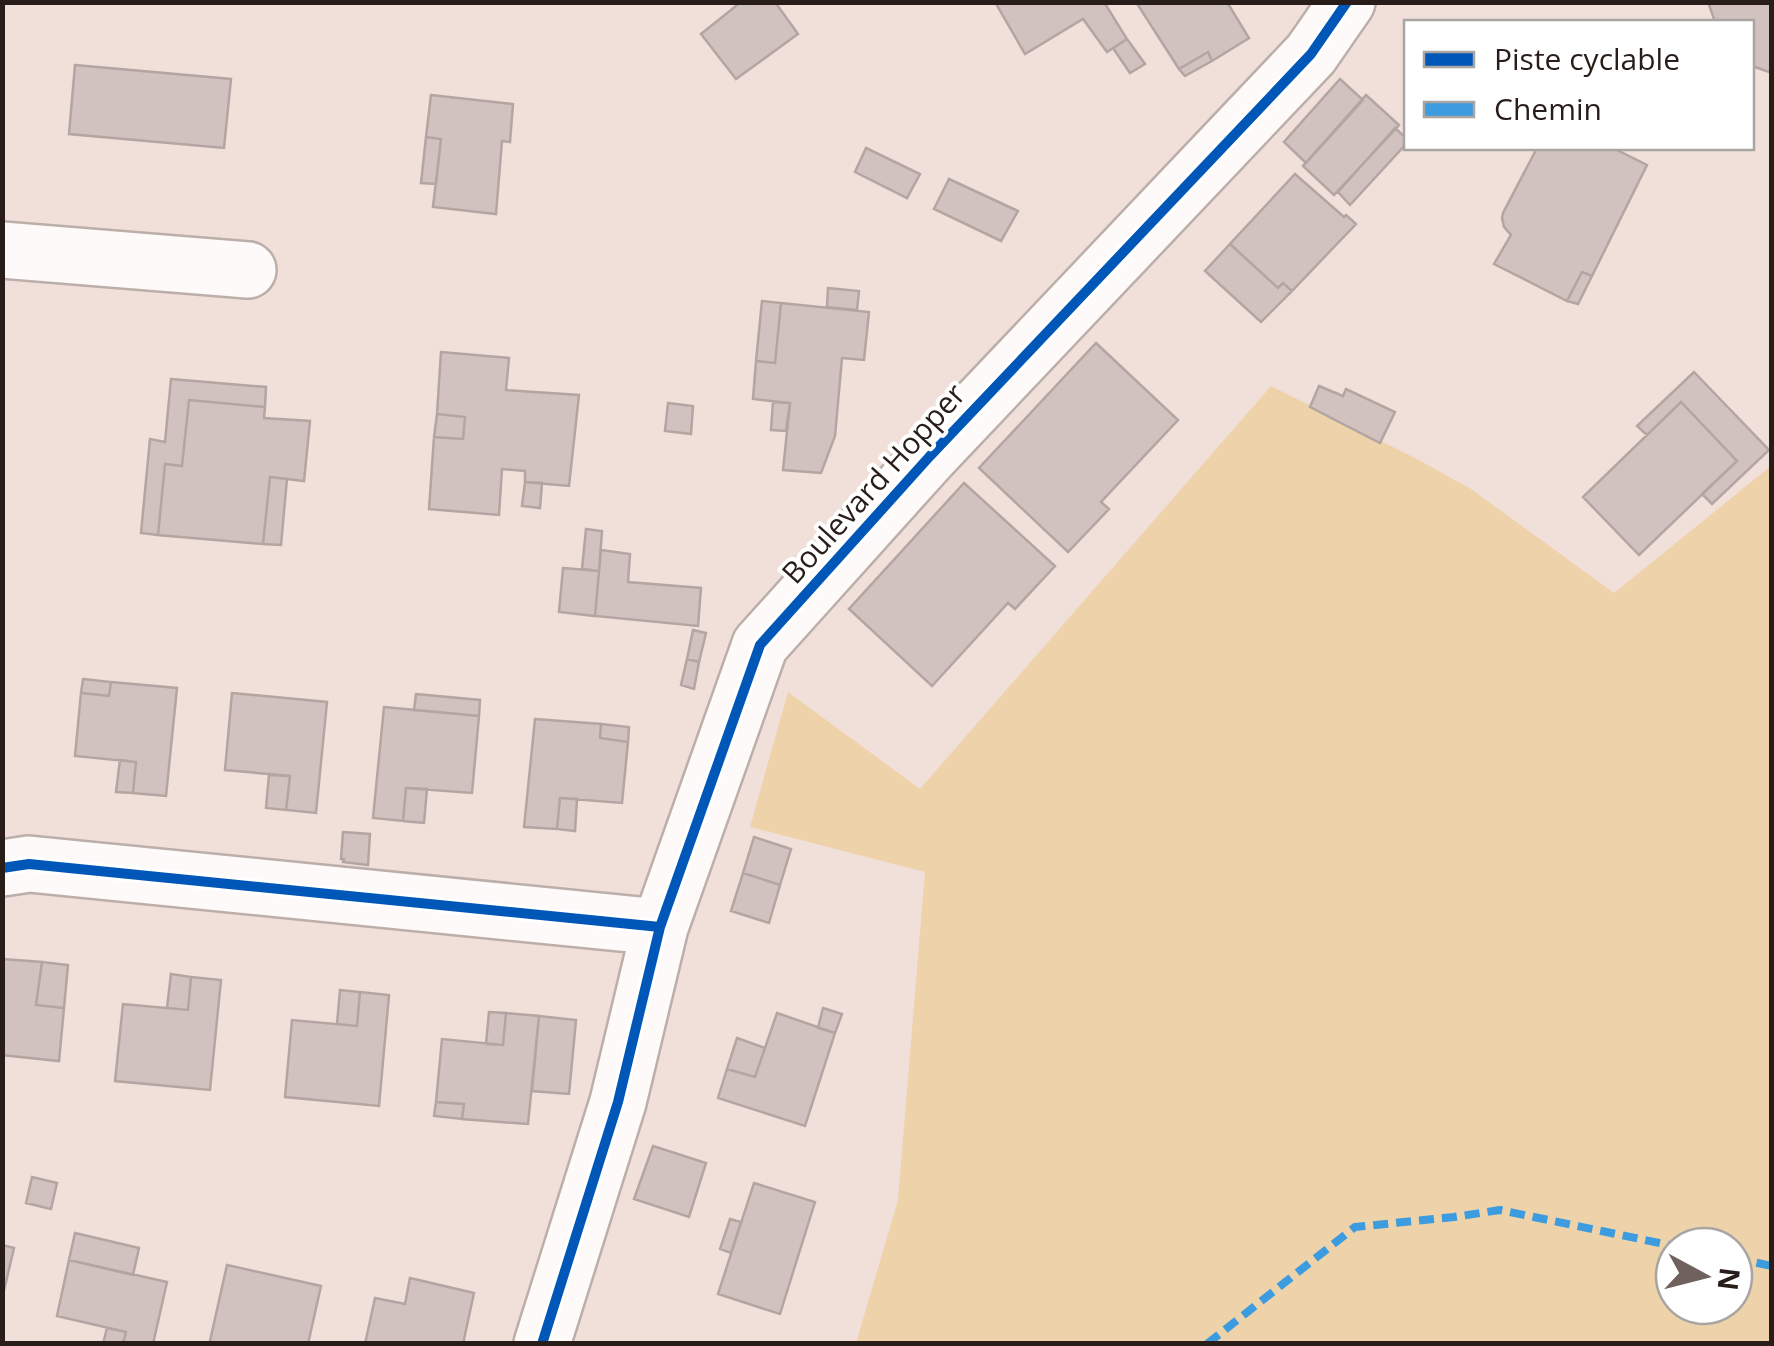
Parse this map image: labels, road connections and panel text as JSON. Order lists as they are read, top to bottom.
{
  "streets": {
    "street": ["Boulevard Hopper"]
  },
  "legend": ["Piste cyclable", "Chemin"],
  "north": "right"
}
